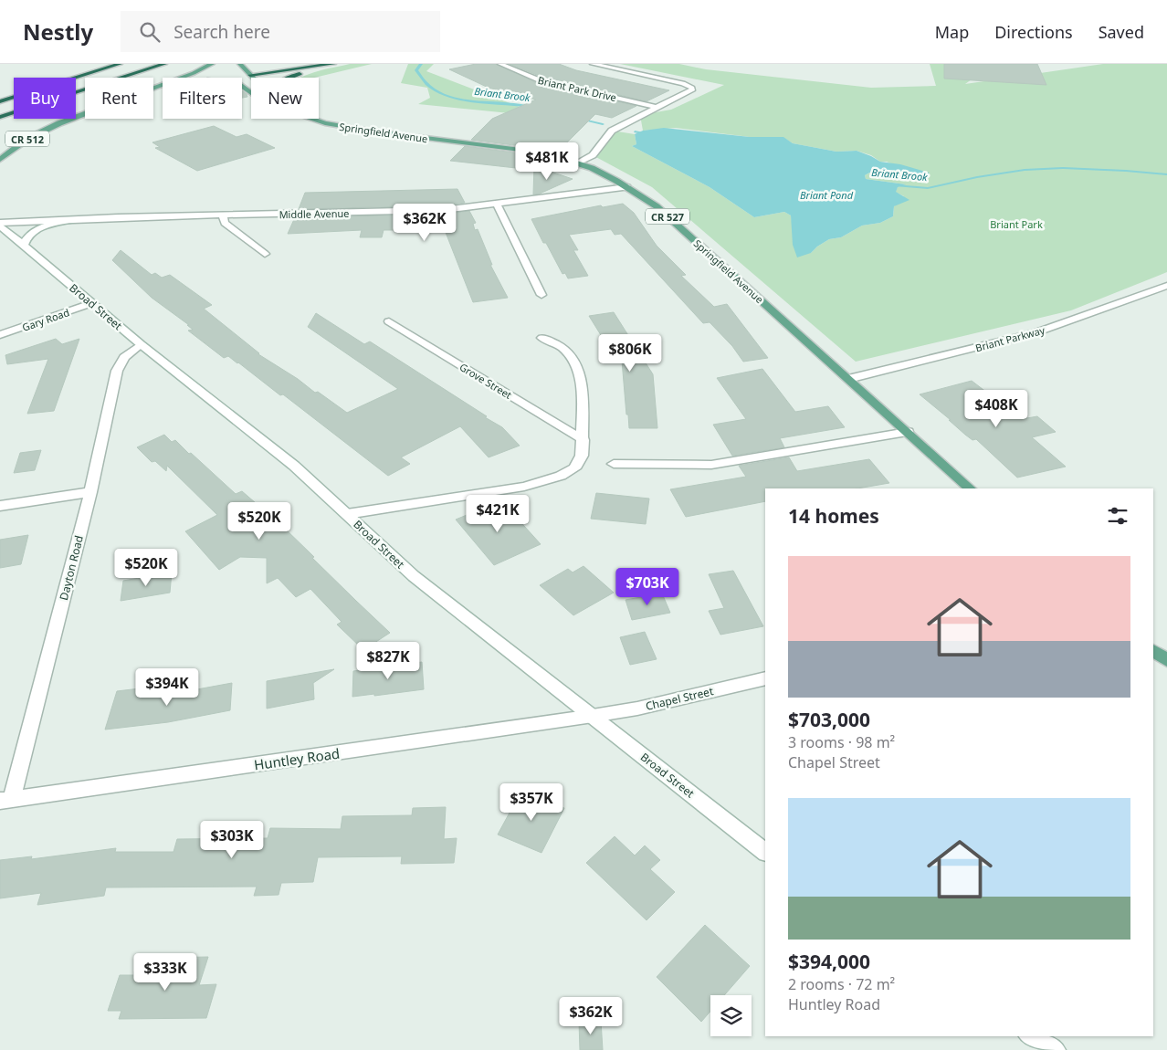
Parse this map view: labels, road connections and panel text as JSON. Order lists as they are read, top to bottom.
{
  "streets": {
    "main road": ["Springfield Avenue", "CR 512", "CR 527"],
    "street": [
      "Briant Park Drive",
      "Middle Avenue",
      "Broad Street",
      "Gary Road",
      "Briant Parkway",
      "Grove Street",
      "Dayton Road",
      "Chapel Street",
      "Huntley Road"
    ]
  },
  "crossings": [
    ["Springfield Avenue", "Middle Avenue"],
    ["Springfield Avenue", "Briant Parkway"],
    ["Middle Avenue", "Broad Street"],
    ["Broad Street", "Gary Road"],
    ["Broad Street", "Dayton Road"],
    ["Broad Street", "Chapel Street"],
    ["Broad Street", "Huntley Road"],
    ["Dayton Road", "Huntley Road"],
    ["Chapel Street", "Huntley Road"]
  ],
  "water": ["Briant Brook", "Briant Pond"],
  "parks": ["Briant Park"],
  "page": {
    "header": "Nestly",
    "search": "Search here",
    "nav": ["Map", "Directions", "Saved"],
    "chip": [
      "Buy",
      "Rent",
      "Filters",
      "New"
    ],
    "price": [
      "$481K",
      "$362K",
      "$806K",
      "$408K",
      "$421K",
      "$520K",
      "$520K",
      "$703K",
      "$827K",
      "$394K",
      "$357K",
      "$303K",
      "$333K",
      "$362K"
    ],
    "heading": "14 homes",
    "list": [
      {
        "name": "$703,000",
        "note": "3 rooms · 98 m² · Chapel Street"
      },
      {
        "name": "$394,000",
        "note": "2 rooms · 72 m² · Huntley Road"
      }
    ]
  }
}
